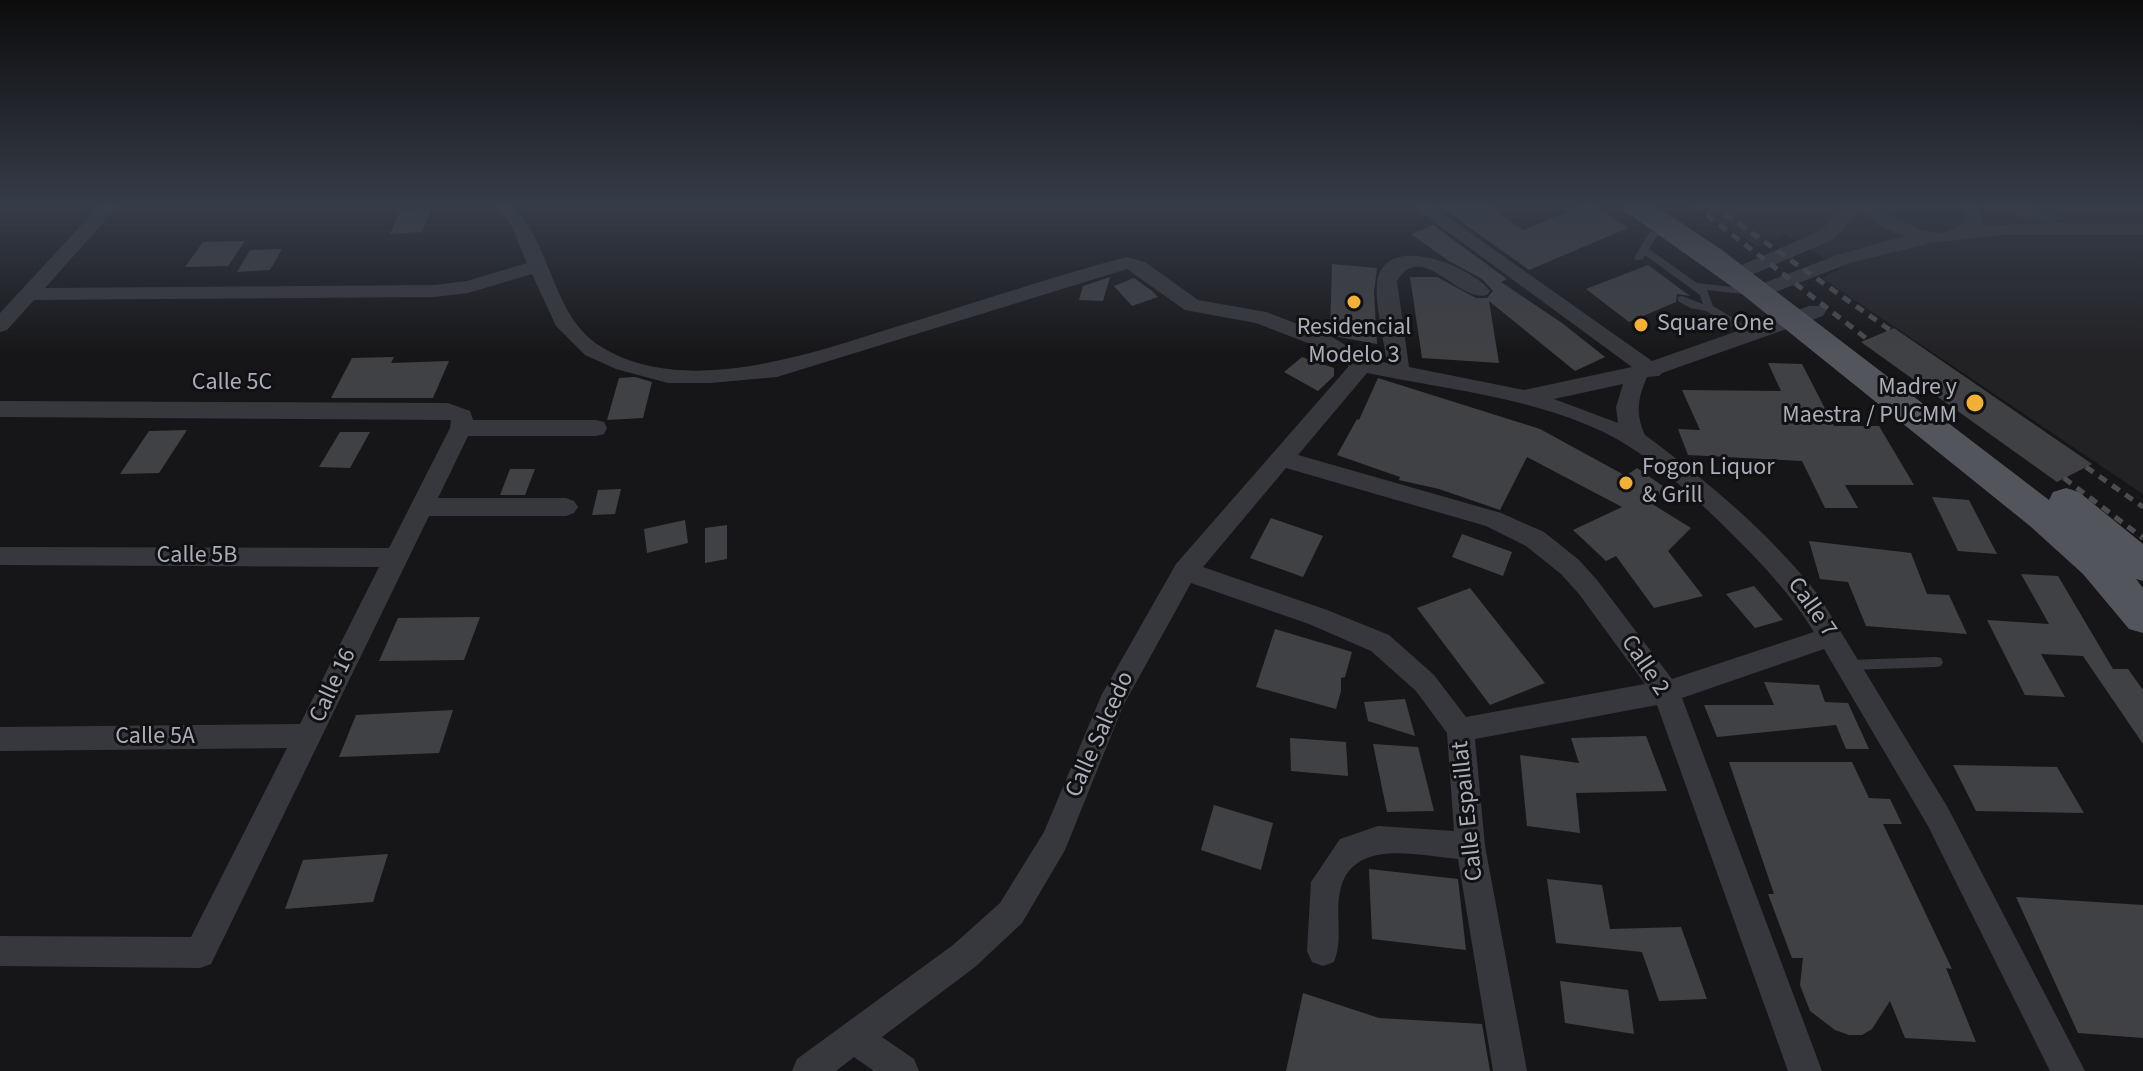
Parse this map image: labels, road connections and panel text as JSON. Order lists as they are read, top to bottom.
{
  "streets": {
    "street": [
      "Calle 5C",
      "Calle 5B",
      "Calle 7",
      "Calle 2",
      "Calle 16",
      "Calle Salcedo",
      "Calle 5A",
      "Calle Espaillat"
    ]
  },
  "crossings": [
    ["Calle 5C", "Calle 16"],
    ["Calle 5B", "Calle 16"],
    ["Calle 7", "Calle Salcedo"],
    ["Calle 2", "Calle Salcedo"],
    ["Calle 16", "Calle 5A"],
    ["Calle Salcedo", "Calle Espaillat"]
  ],
  "places": [
    "Residencial Modelo 3",
    "Square One",
    "Madre y Maestra / PUCMM",
    "Fogon Liquor & Grill"
  ]
}
